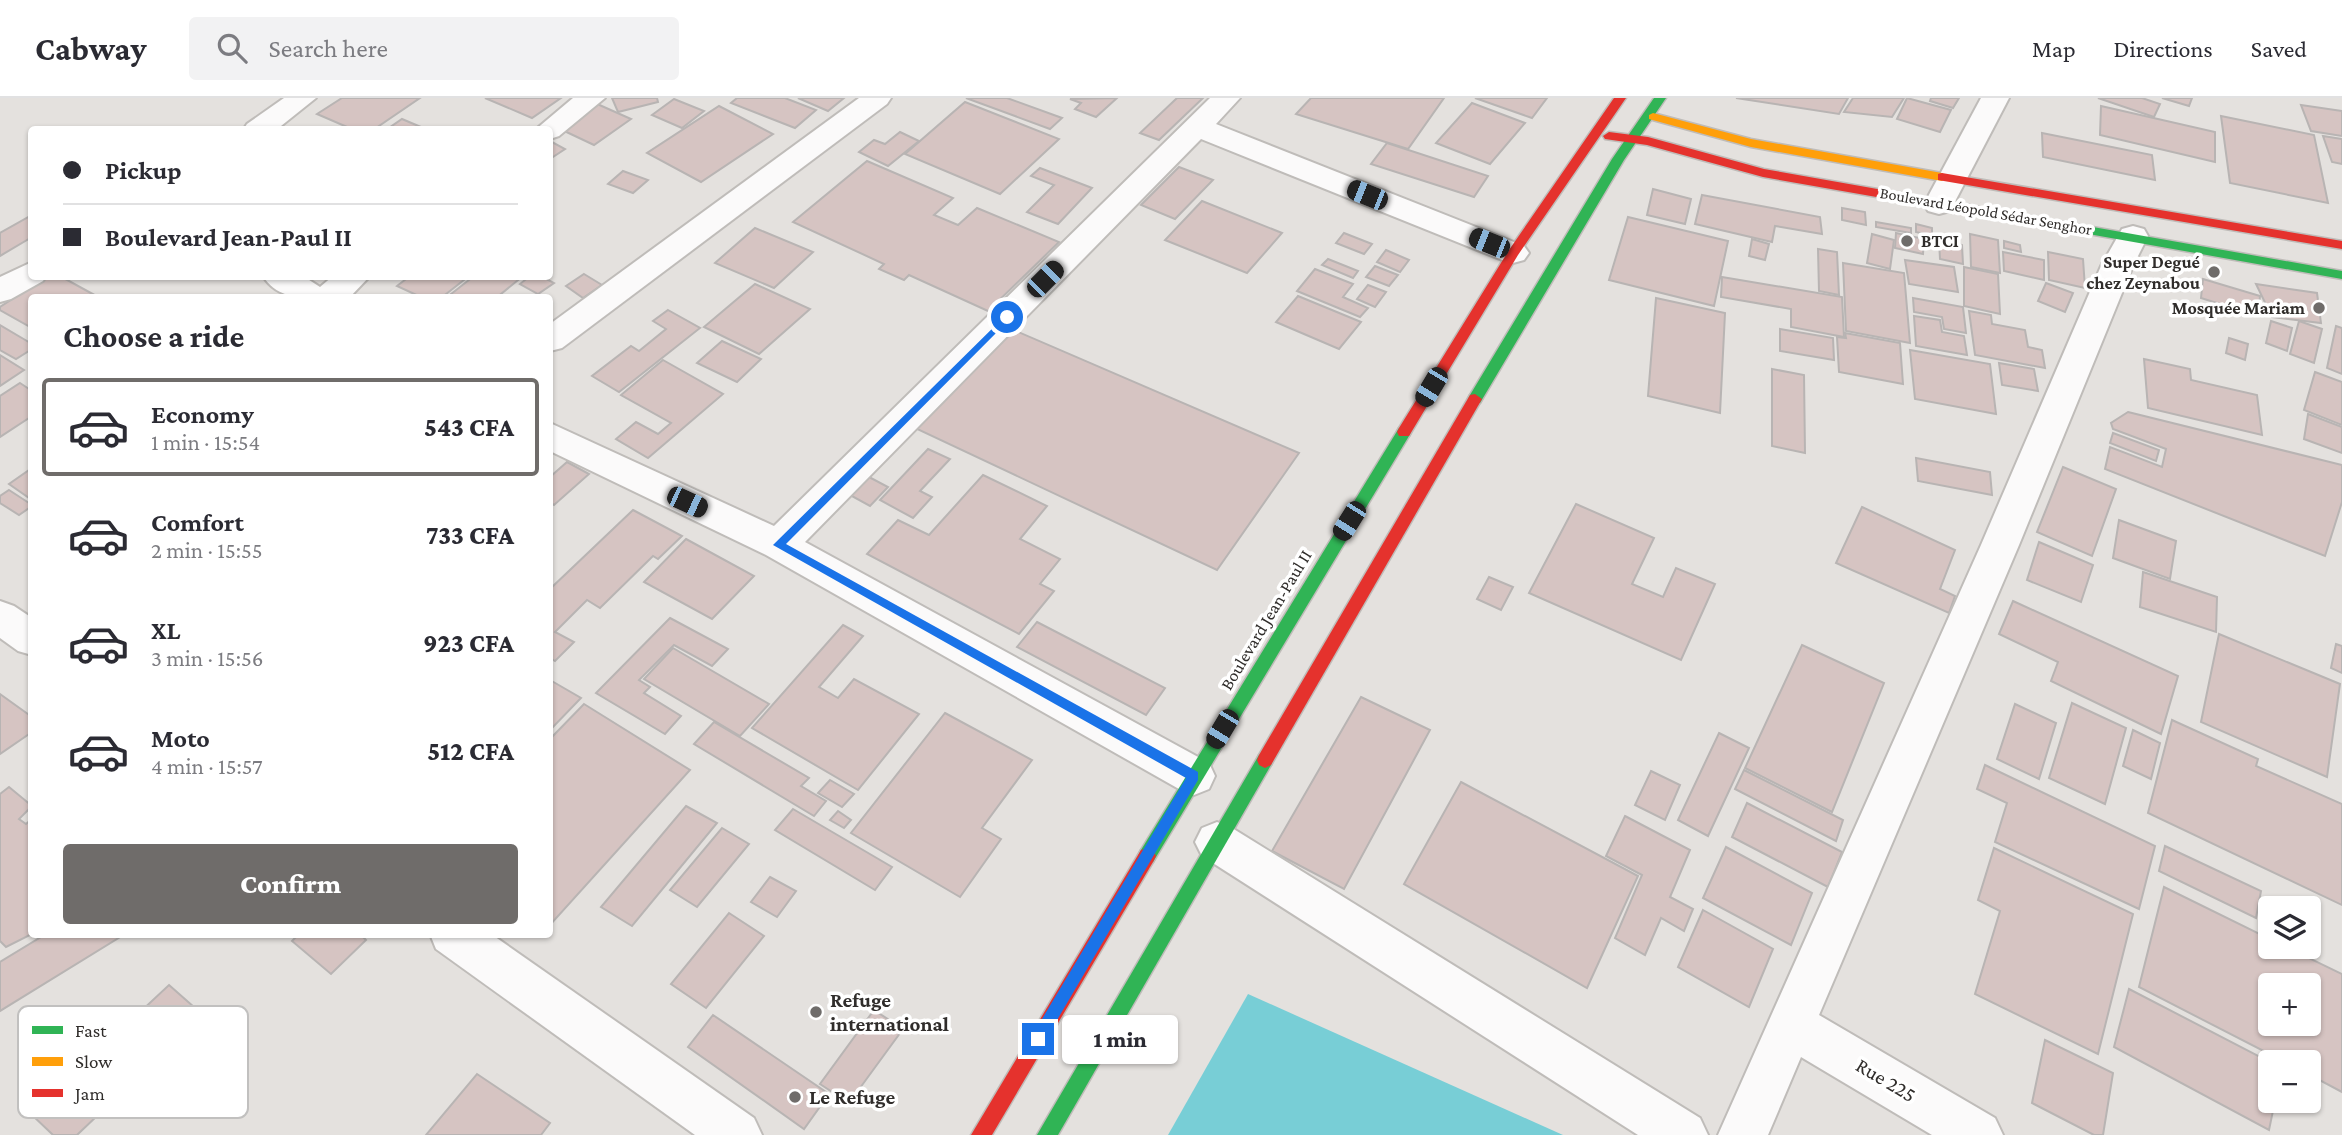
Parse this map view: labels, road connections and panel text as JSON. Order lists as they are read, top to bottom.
{
  "streets": {
    "main road": ["Boulevard Léopold Sédar Senghor", "Boulevard Jean-Paul II"],
    "street": ["Rue 225"]
  },
  "crossings": [
    ["Boulevard Léopold Sédar Senghor", "Boulevard Jean-Paul II"]
  ],
  "places": [
    "BTCI",
    "Super Degué chez Zeynabou",
    "Mosquée Mariam",
    "Refuge international",
    "Le Refuge"
  ],
  "legend": ["Fast", "Slow", "Jam"],
  "page": {
    "header": "Cabway",
    "search": "Search here",
    "nav": ["Map", "Directions", "Saved"],
    "banner": ["Pickup", "Boulevard Jean-Paul II"],
    "heading": "Choose a ride",
    "list": [
      {
        "name": "Economy",
        "note": "1 min · 15:54",
        "value": "543 CFA"
      },
      {
        "name": "Comfort",
        "note": "2 min · 15:55",
        "value": "733 CFA"
      },
      {
        "name": "XL",
        "note": "3 min · 15:56",
        "value": "923 CFA"
      },
      {
        "name": "Moto",
        "note": "4 min · 15:57",
        "value": "512 CFA"
      }
    ],
    "buttons": "Confirm",
    "map_buttons": ["+", "−"],
    "bubble": "1 min"
  }
}
